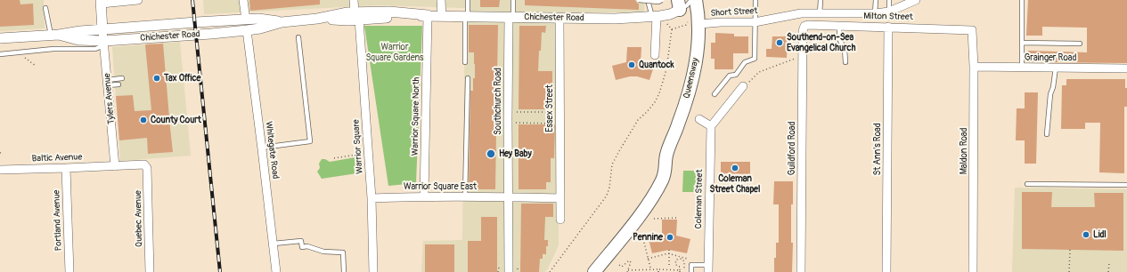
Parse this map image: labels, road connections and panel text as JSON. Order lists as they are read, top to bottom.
{
  "streets": {
    "main road": ["Queensway"],
    "street": [
      "Short Street",
      "Milton Street",
      "Chichester Road",
      "Grainger Road",
      "Tylers Avenue",
      "Southchurch Road",
      "Essex Street",
      "Warrior Square North",
      "Warrior Square",
      "Guildford Road",
      "St Ann's Road",
      "Whitegate Road",
      "Maldon Road",
      "Baltic Avenue",
      "Warrior Square East",
      "Coleman Street",
      "Quebec Avenue",
      "Portland Avenue"
    ]
  },
  "crossings": [
    ["Short Street", "Queensway"],
    ["Milton Street", "Guildford Road"],
    ["Milton Street", "St Ann's Road"],
    ["Milton Street", "Maldon Road"],
    ["Chichester Road", "Tylers Avenue"],
    ["Chichester Road", "Southchurch Road"],
    ["Chichester Road", "Essex Street"],
    ["Chichester Road", "Warrior Square North"],
    ["Chichester Road", "Warrior Square"],
    ["Chichester Road", "Whitegate Road"],
    ["Grainger Road", "Maldon Road"],
    ["Tylers Avenue", "Baltic Avenue"],
    ["Tylers Avenue", "Quebec Avenue"],
    ["Southchurch Road", "Warrior Square East"],
    ["Warrior Square North", "Warrior Square East"],
    ["Warrior Square", "Warrior Square East"],
    ["Baltic Avenue", "Quebec Avenue"],
    ["Baltic Avenue", "Portland Avenue"]
  ],
  "parks": ["Warrior Square Gardens"],
  "places": [
    "Southend-on-Sea Evangelical Church",
    "Quantock",
    "Tax Office",
    "County Court",
    "Hey Baby",
    "Coleman Street Chapel",
    "Lidl",
    "Pennine"
  ]
}
